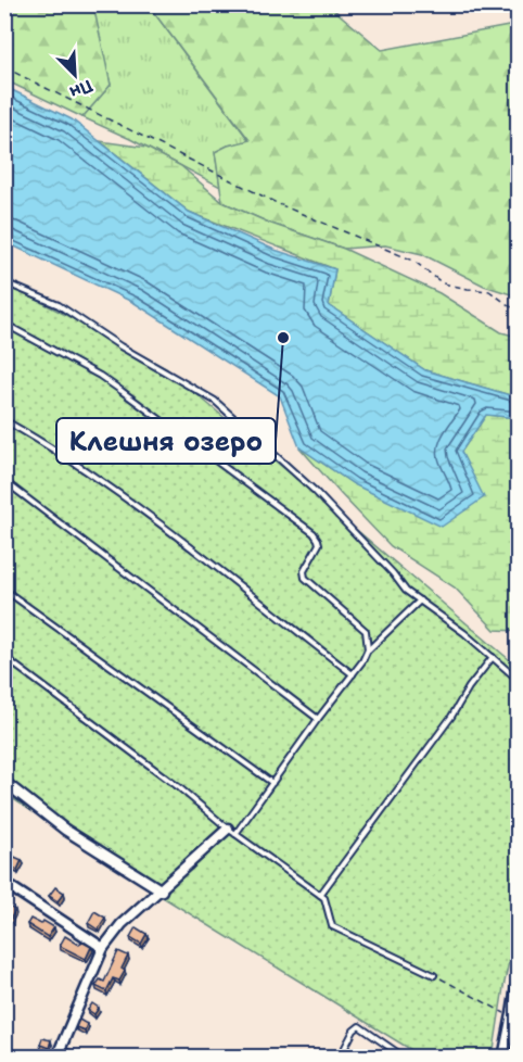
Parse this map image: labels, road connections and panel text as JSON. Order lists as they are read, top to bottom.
{
  "places": ["Клешня озеро"],
  "north": "bottom right"
}
